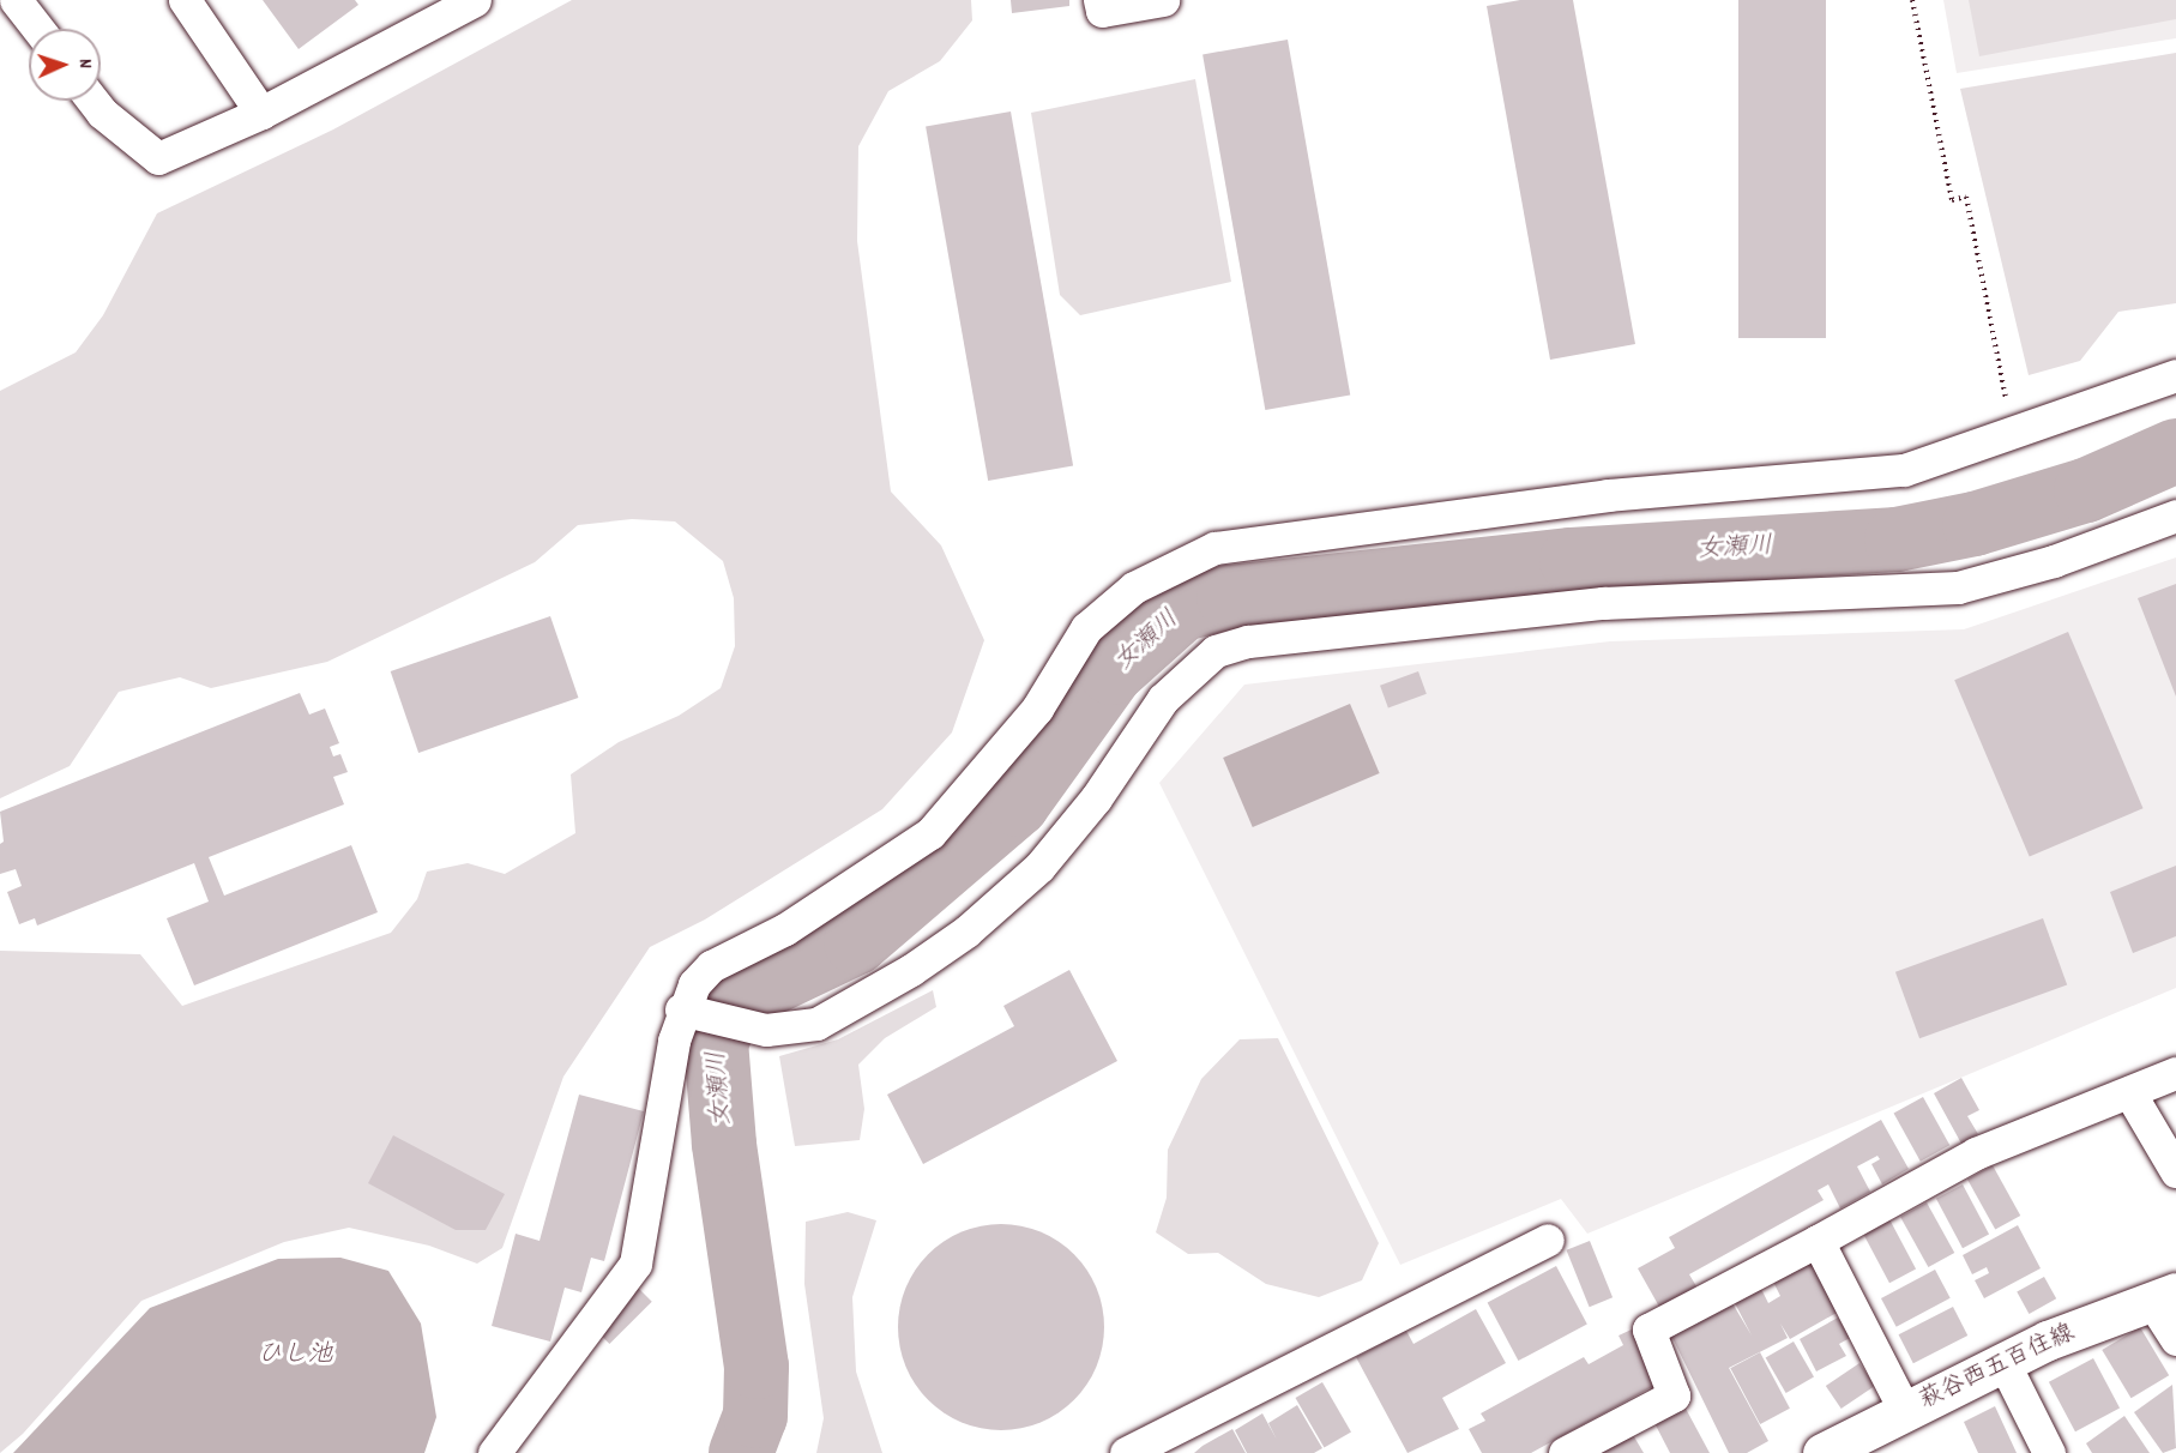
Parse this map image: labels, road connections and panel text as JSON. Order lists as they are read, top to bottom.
{
  "streets": {
    "main road": ["萩谷西五百住線"]
  },
  "water": ["女瀬川", "ひし池"],
  "north": "right"
}
